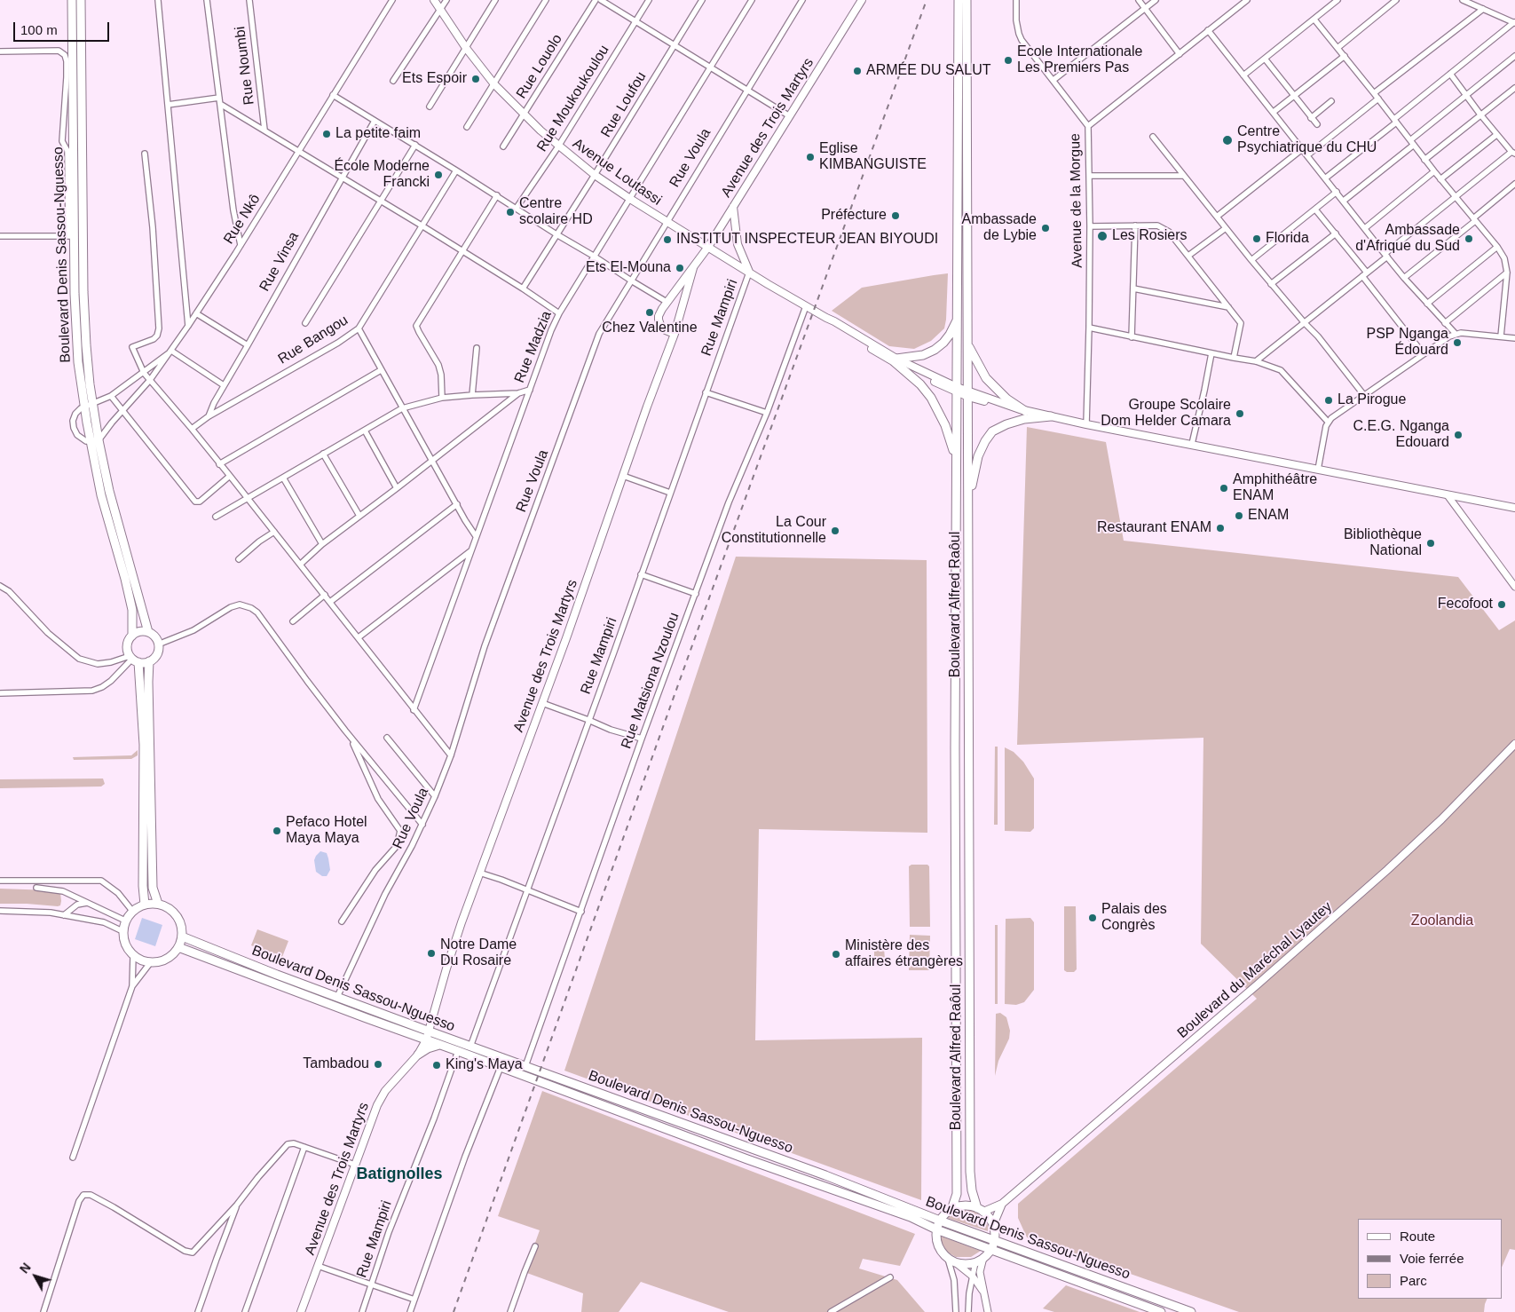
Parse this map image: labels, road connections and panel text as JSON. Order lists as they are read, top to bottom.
{
  "streets": {
    "main road": [
      "Avenue des Trois Martyrs",
      "Avenue Loutassi",
      "Boulevard Denis Sassou-Nguesso",
      "Boulevard Alfred Raôul",
      "Boulevard du Maréchal Lyautey"
    ],
    "street": [
      "Rue Noumbi",
      "Rue Louolo",
      "Rue Moukoukoulou",
      "Rue Loufou",
      "Rue Voula",
      "Avenue de la Morgue",
      "Rue Nkô",
      "Rue Vinsa",
      "Rue Mampiri",
      "Rue Bangou",
      "Rue Madzia",
      "Rue Matsiona Nzoulou"
    ]
  },
  "crossings": [
    ["Rue Louolo", "Avenue Loutassi"],
    ["Rue Moukoukoulou", "Avenue Loutassi"],
    ["Rue Loufou", "Avenue Loutassi"],
    ["Avenue des Trois Martyrs", "Avenue Loutassi"],
    ["Avenue des Trois Martyrs", "Boulevard Denis Sassou-Nguesso"],
    ["Rue Voula", "Avenue Loutassi"],
    ["Rue Voula", "Boulevard Denis Sassou-Nguesso"],
    ["Avenue Loutassi", "Avenue de la Morgue"],
    ["Avenue Loutassi", "Rue Mampiri"],
    ["Avenue Loutassi", "Rue Madzia"],
    ["Avenue Loutassi", "Boulevard Alfred Raôul"],
    ["Avenue Loutassi", "Rue Matsiona Nzoulou"],
    ["Rue Nkô", "Boulevard Denis Sassou-Nguesso"],
    ["Boulevard Denis Sassou-Nguesso", "Rue Mampiri"],
    ["Boulevard Denis Sassou-Nguesso", "Rue Matsiona Nzoulou"],
    ["Rue Vinsa", "Rue Bangou"],
    ["Boulevard Alfred Raôul", "Boulevard du Maréchal Lyautey"]
  ],
  "districts": ["Batignolles"],
  "parks": ["Zoolandia"],
  "places": [
    "Ecole Internationale Les Premiers Pas",
    "ARMÉE DU SALUT",
    "Ets Espoir",
    "La petite faim",
    "Centre Psychiatrique du CHU",
    "Eglise KIMBANGUISTE",
    "École Moderne Francki",
    "Centre scolaire HD",
    "Préfecture",
    "Ambassade de Lybie",
    "Les Rosiers",
    "Florida",
    "Ambassade d'Afrique du Sud",
    "INSTITUT INSPECTEUR JEAN BIYOUDI",
    "Ets El-Mouna",
    "Chez Valentine",
    "PSP Nganga Édouard",
    "La Pirogue",
    "Groupe Scolaire Dom Helder Camara",
    "C.E.G. Nganga Edouard",
    "Amphithéâtre ENAM",
    "ENAM",
    "Restaurant ENAM",
    "La Cour Constitutionnelle",
    "Bibliothèque National",
    "Fecofoot",
    "Pefaco Hotel Maya Maya",
    "Palais des Congrès",
    "Notre Dame Du Rosaire",
    "Ministère des affaires étrangères",
    "Tambadou",
    "King's Maya"
  ],
  "legend": ["Route", "Voie ferrée", "Parc"],
  "scale_bar": "100 m",
  "north": "top left"
}
